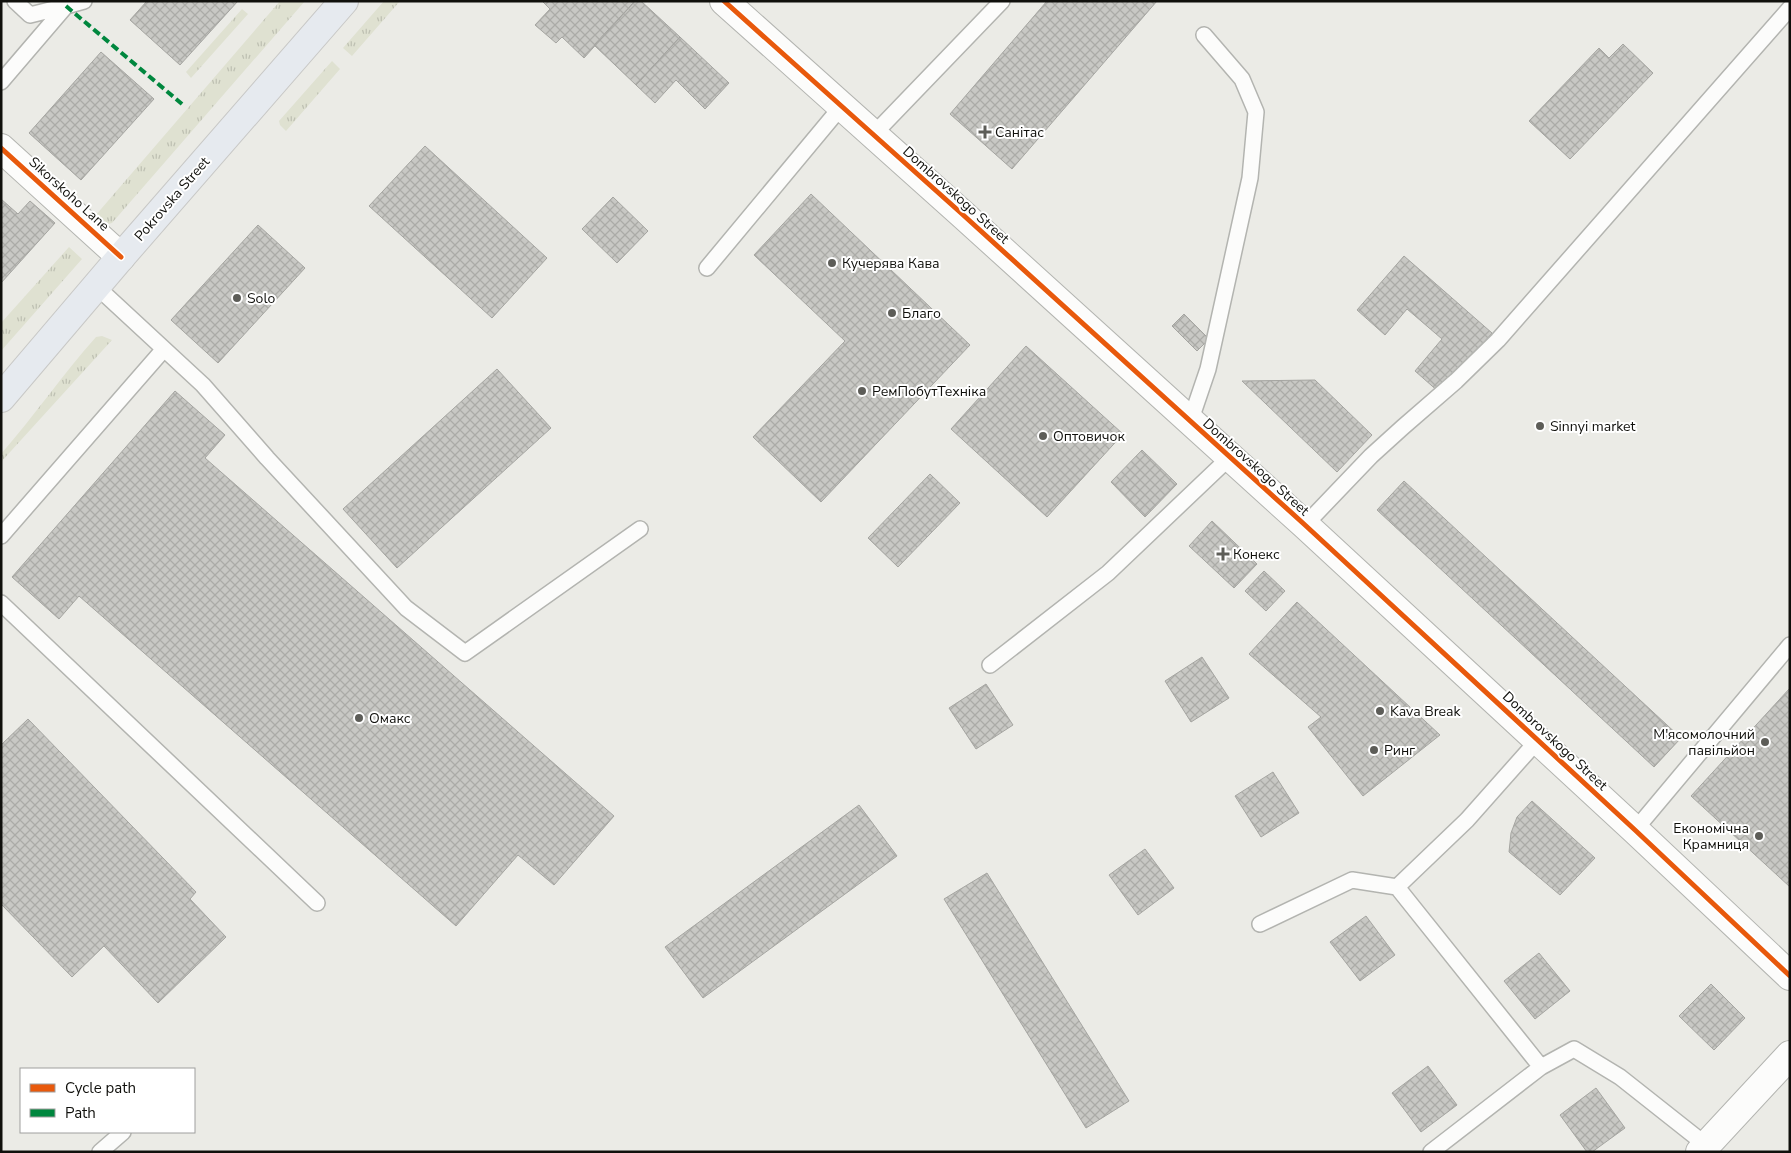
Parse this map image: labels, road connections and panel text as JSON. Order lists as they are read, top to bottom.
{
  "streets": {
    "highway": ["Pokrovska Street"],
    "street": ["Sikorskoho Lane", "Dombrovskogo Street"]
  },
  "crossings": [
    ["Sikorskoho Lane", "Pokrovska Street"]
  ],
  "places": {
    "health": ["Санітас", "Конекс"],
    "other": [
      "Кучерява Кава",
      "Solo",
      "Благо",
      "РемПобутТехніка",
      "Sinnyi market",
      "Оптовичок",
      "Kava Break",
      "Омакс",
      "М'ясомолочний павільйон",
      "Ринг",
      "Економічна Крамниця"
    ]
  },
  "legend": ["Cycle path", "Path"]
}
